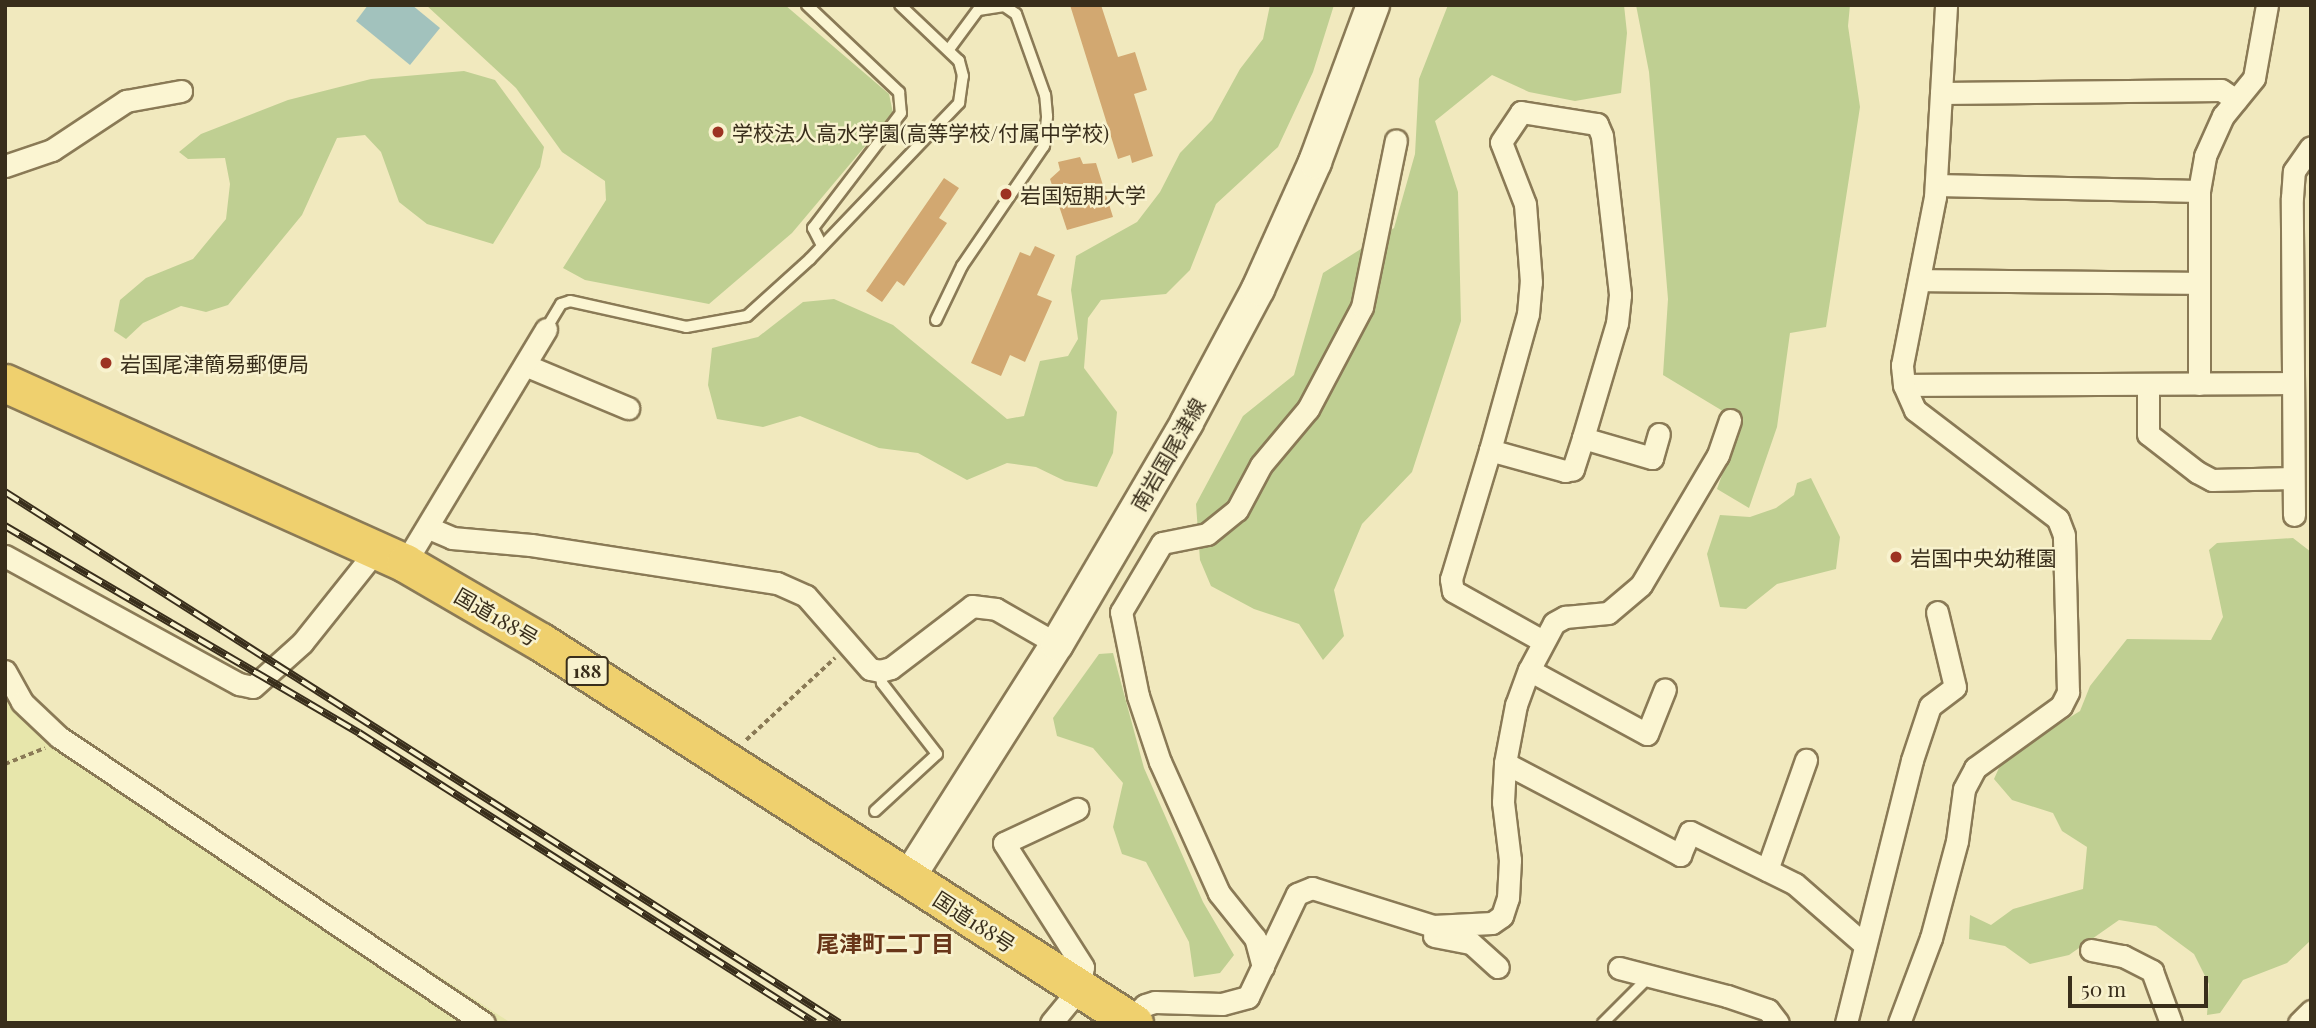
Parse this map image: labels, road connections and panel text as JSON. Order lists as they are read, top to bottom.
{
  "streets": {
    "highway": ["国道188号", "188"],
    "main road": ["南岩国尾津線"]
  },
  "crossings": [
    ["南岩国尾津線", "国道188号"]
  ],
  "districts": ["尾津町二丁目"],
  "places": [
    "学校法人高水学園(高等学校/付属中学校)",
    "岩国短期大学",
    "岩国尾津簡易郵便局",
    "岩国中央幼稚園"
  ],
  "scale_bar": "50 m"
}
